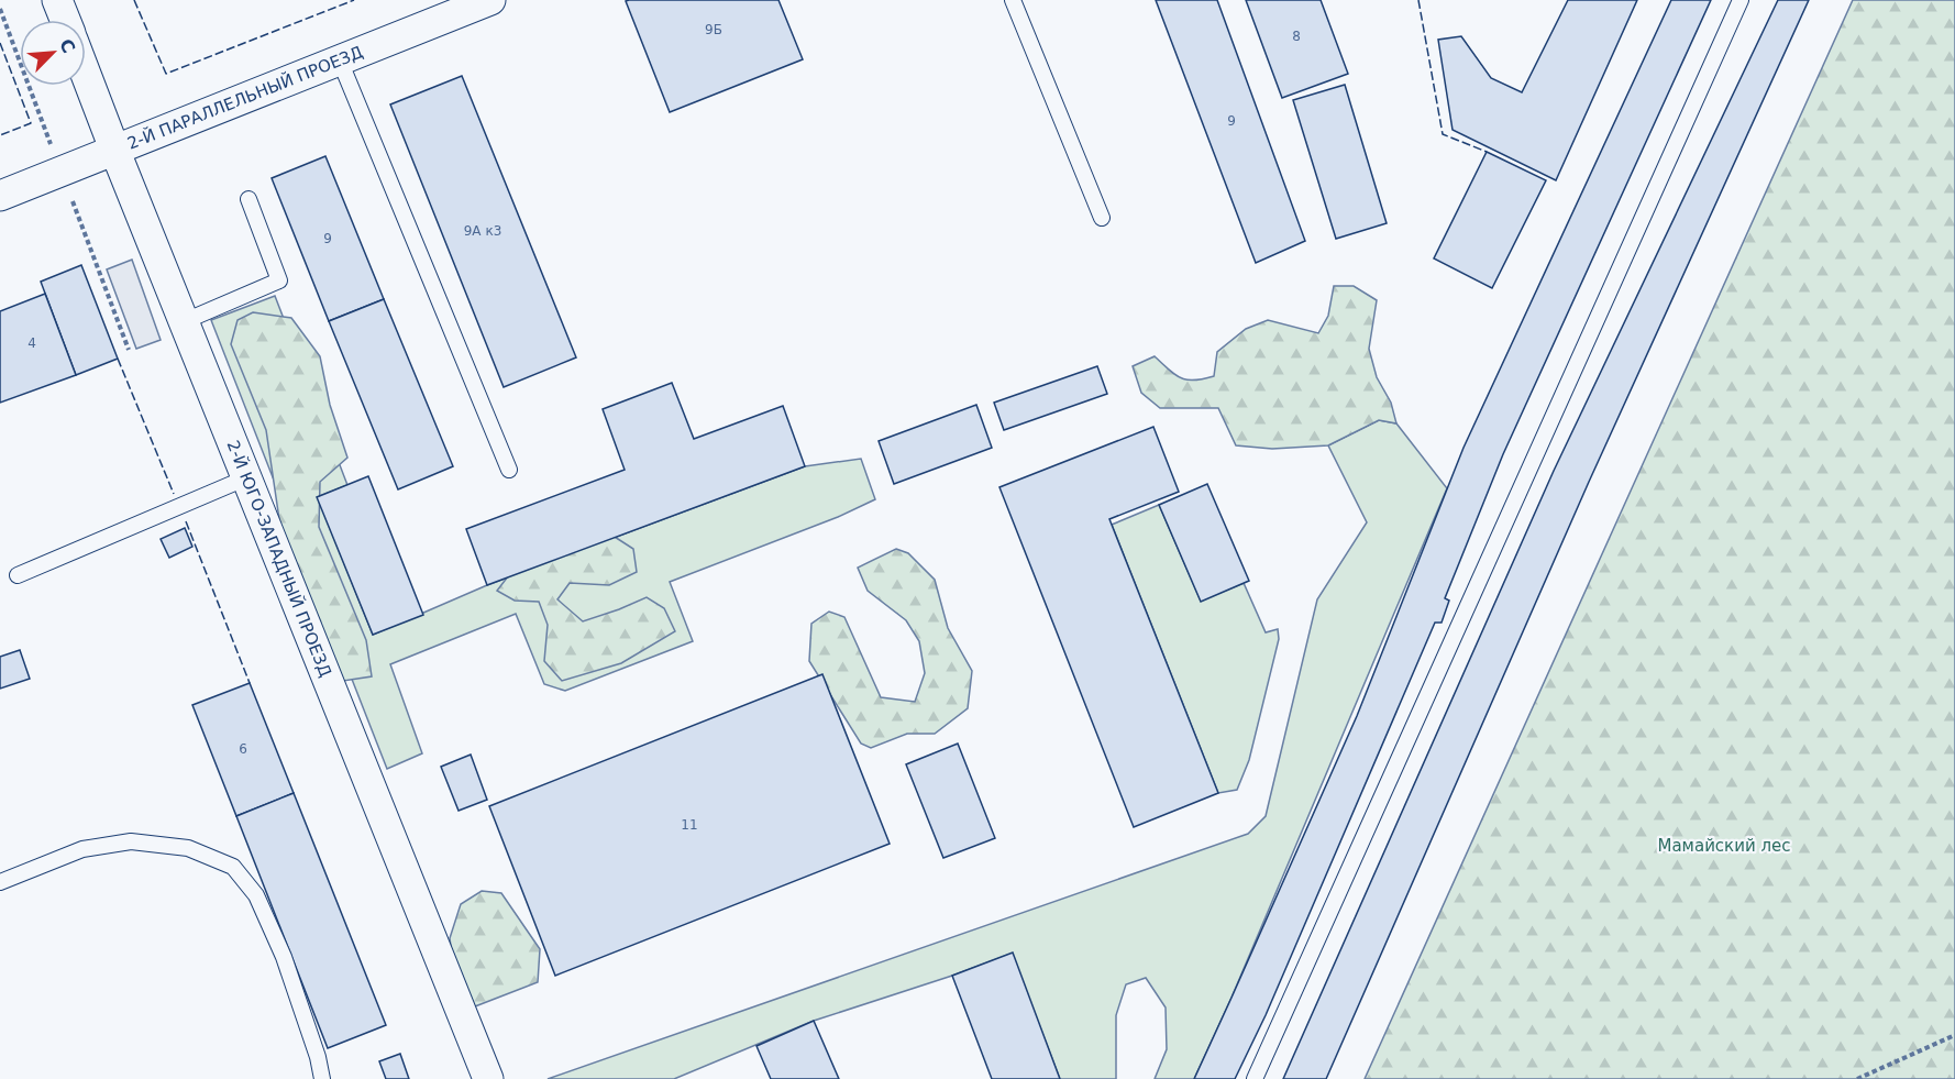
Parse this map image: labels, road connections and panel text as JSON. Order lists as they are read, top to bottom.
{
  "streets": {
    "street": ["2-Й ПАРАЛЛЕЛЬНЫЙ ПРОЕЗД", "2-Й ЮГО-ЗАПАДНЫЙ ПРОЕЗД"]
  },
  "crossings": [
    ["2-Й ПАРАЛЛЕЛЬНЫЙ ПРОЕЗД", "2-Й ЮГО-ЗАПАДНЫЙ ПРОЕЗД"]
  ],
  "parks": ["Мамайский лес"],
  "house_numbers": [
    "9Б",
    "8",
    "9",
    "9А к3",
    "9",
    "4",
    "6",
    "11"
  ],
  "north": "top right"
}
